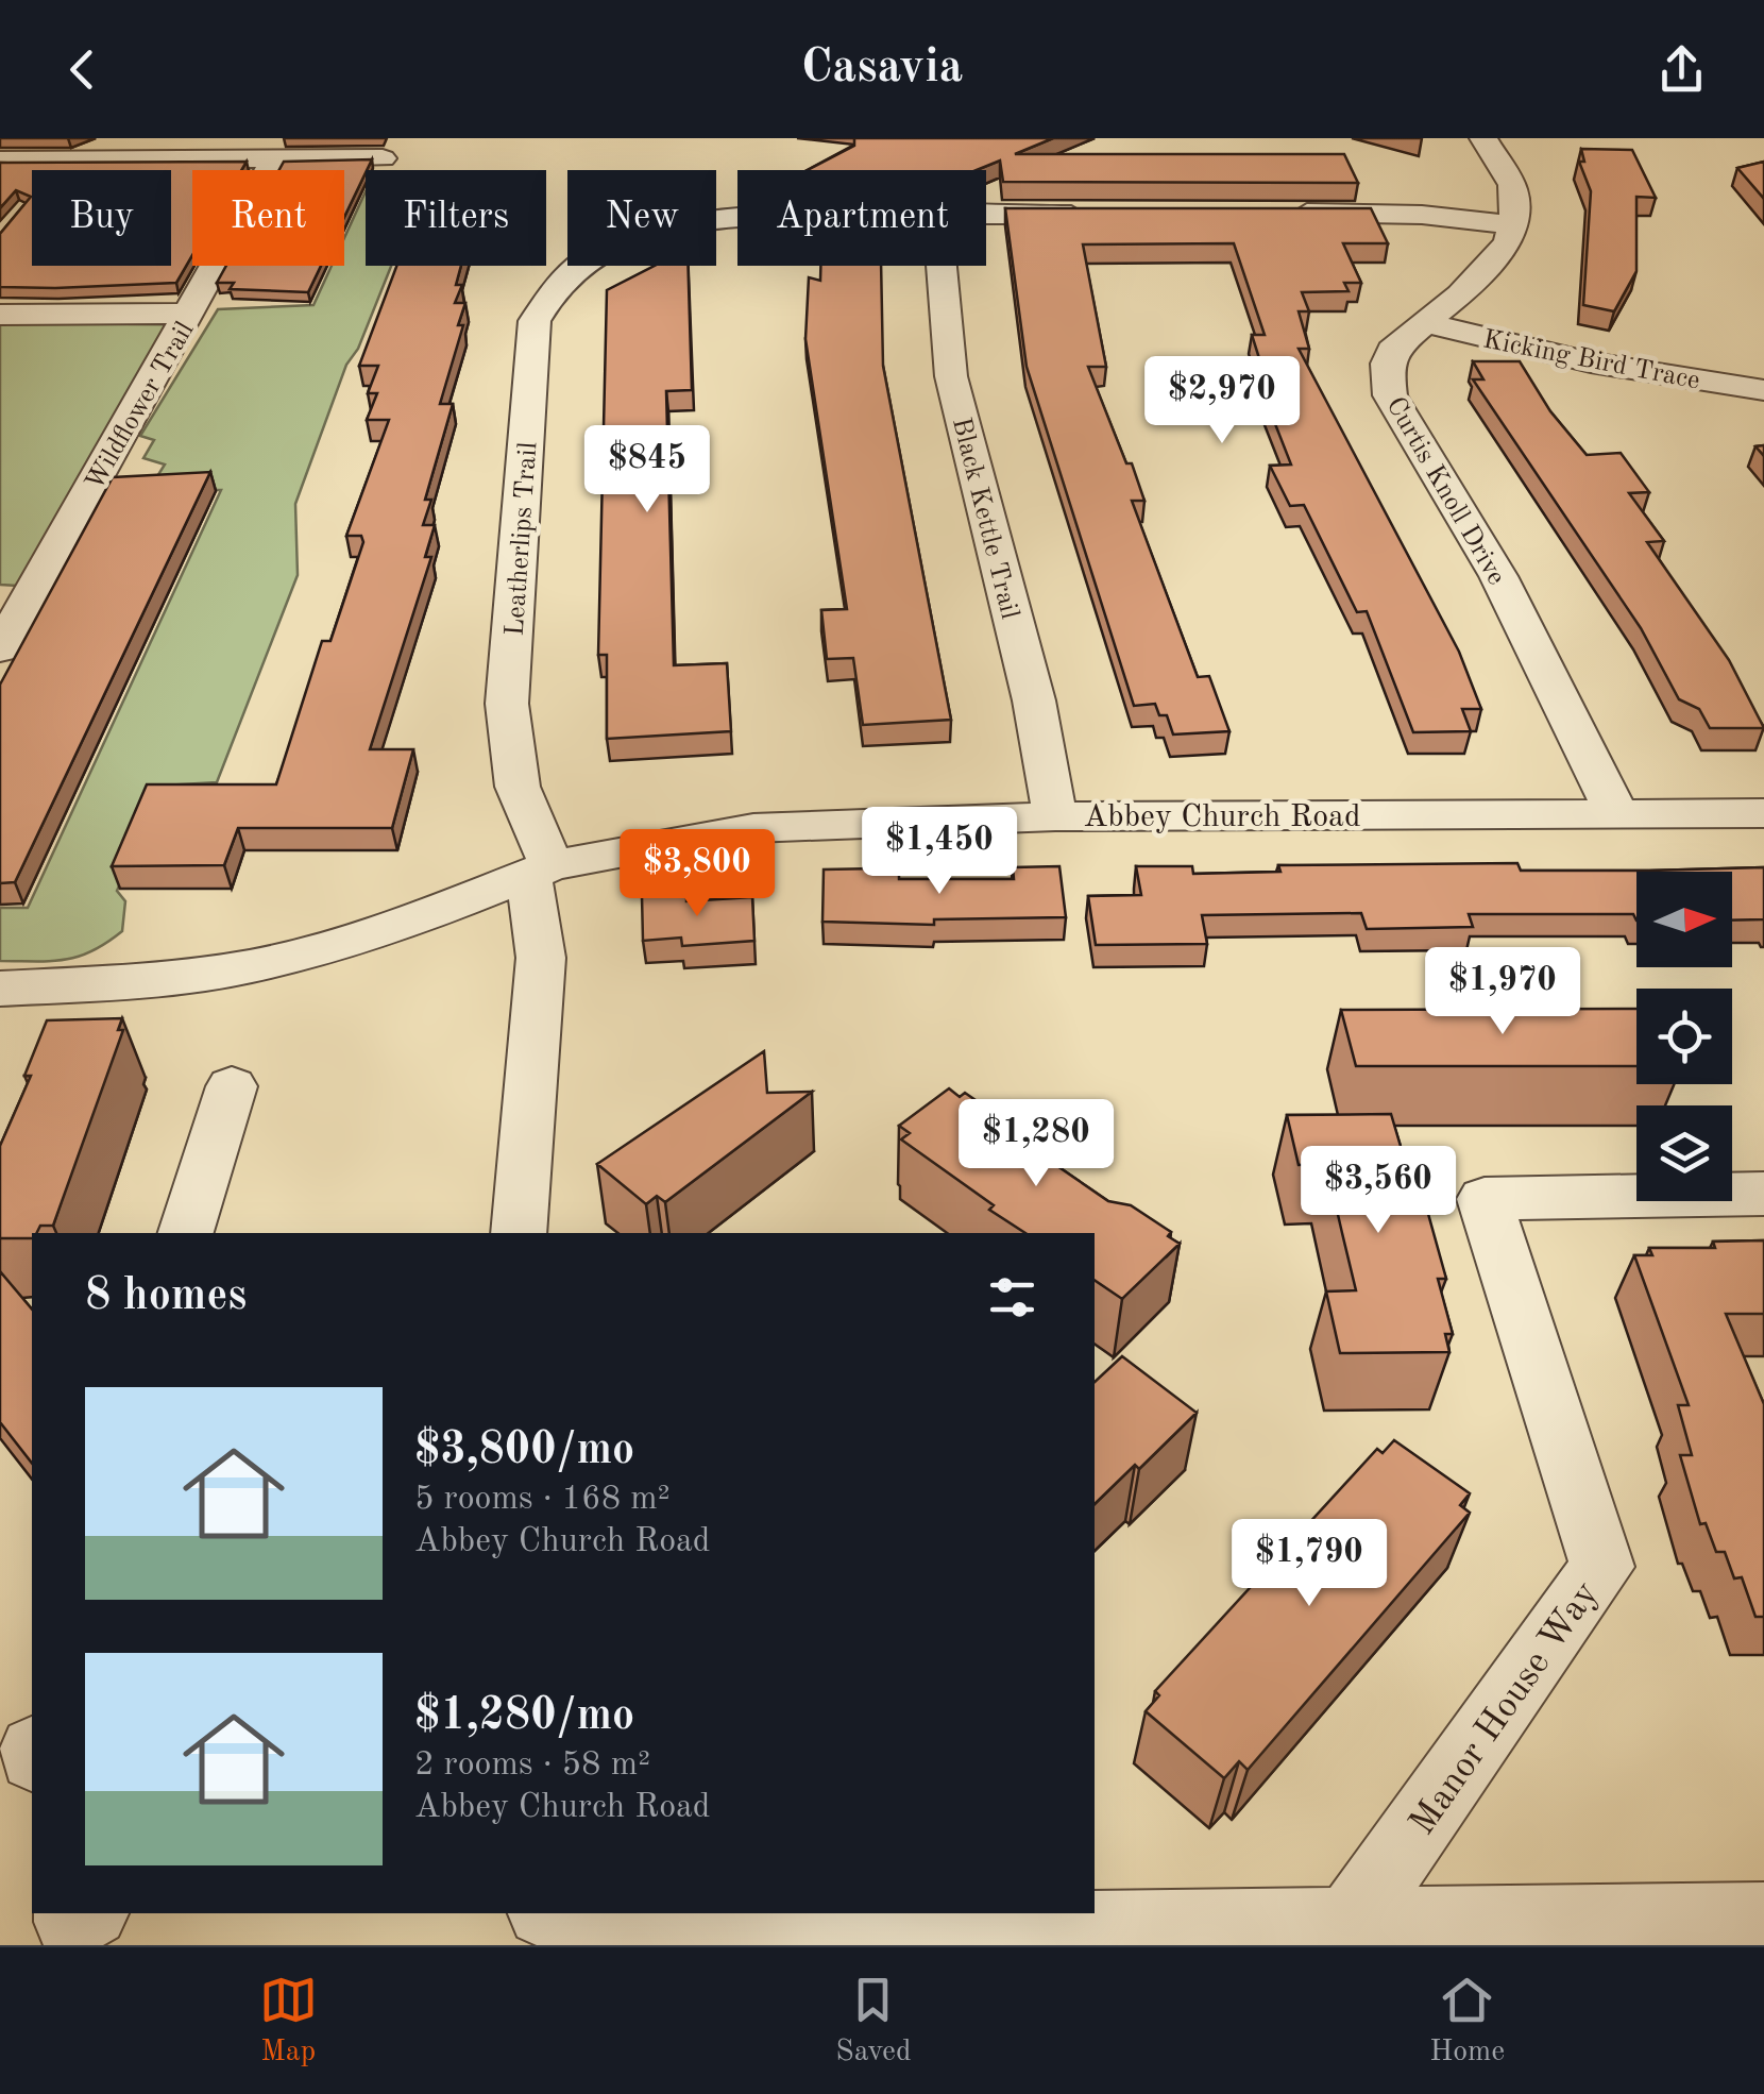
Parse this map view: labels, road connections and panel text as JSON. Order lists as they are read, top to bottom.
{
  "streets": {
    "street": [
      "Kicking Bird Trace",
      "Wildflower Trail",
      "Curtis Knoll Drive",
      "Black Kettle Trail",
      "Leatherlips Trail",
      "Abbey Church Road",
      "Manor House Way"
    ]
  },
  "crossings": [
    ["Kicking Bird Trace", "Curtis Knoll Drive"],
    ["Curtis Knoll Drive", "Abbey Church Road"],
    ["Black Kettle Trail", "Abbey Church Road"],
    ["Leatherlips Trail", "Abbey Church Road"]
  ],
  "north": "right",
  "page": {
    "header": "Casavia",
    "chip": [
      "Buy",
      "Rent",
      "Filters",
      "New",
      "Apartment"
    ],
    "price": [
      "$2,970",
      "$845",
      "$1,450",
      "$3,800",
      "$1,970",
      "$1,280",
      "$3,560",
      "$1,790"
    ],
    "heading": "8 homes",
    "list": [
      {
        "name": "$3,800/mo",
        "note": "5 rooms · 168 m² · Abbey Church Road"
      },
      {
        "name": "$1,280/mo",
        "note": "2 rooms · 58 m² · Abbey Church Road"
      }
    ],
    "tabs": ["Map", "Saved", "Home"]
  }
}
